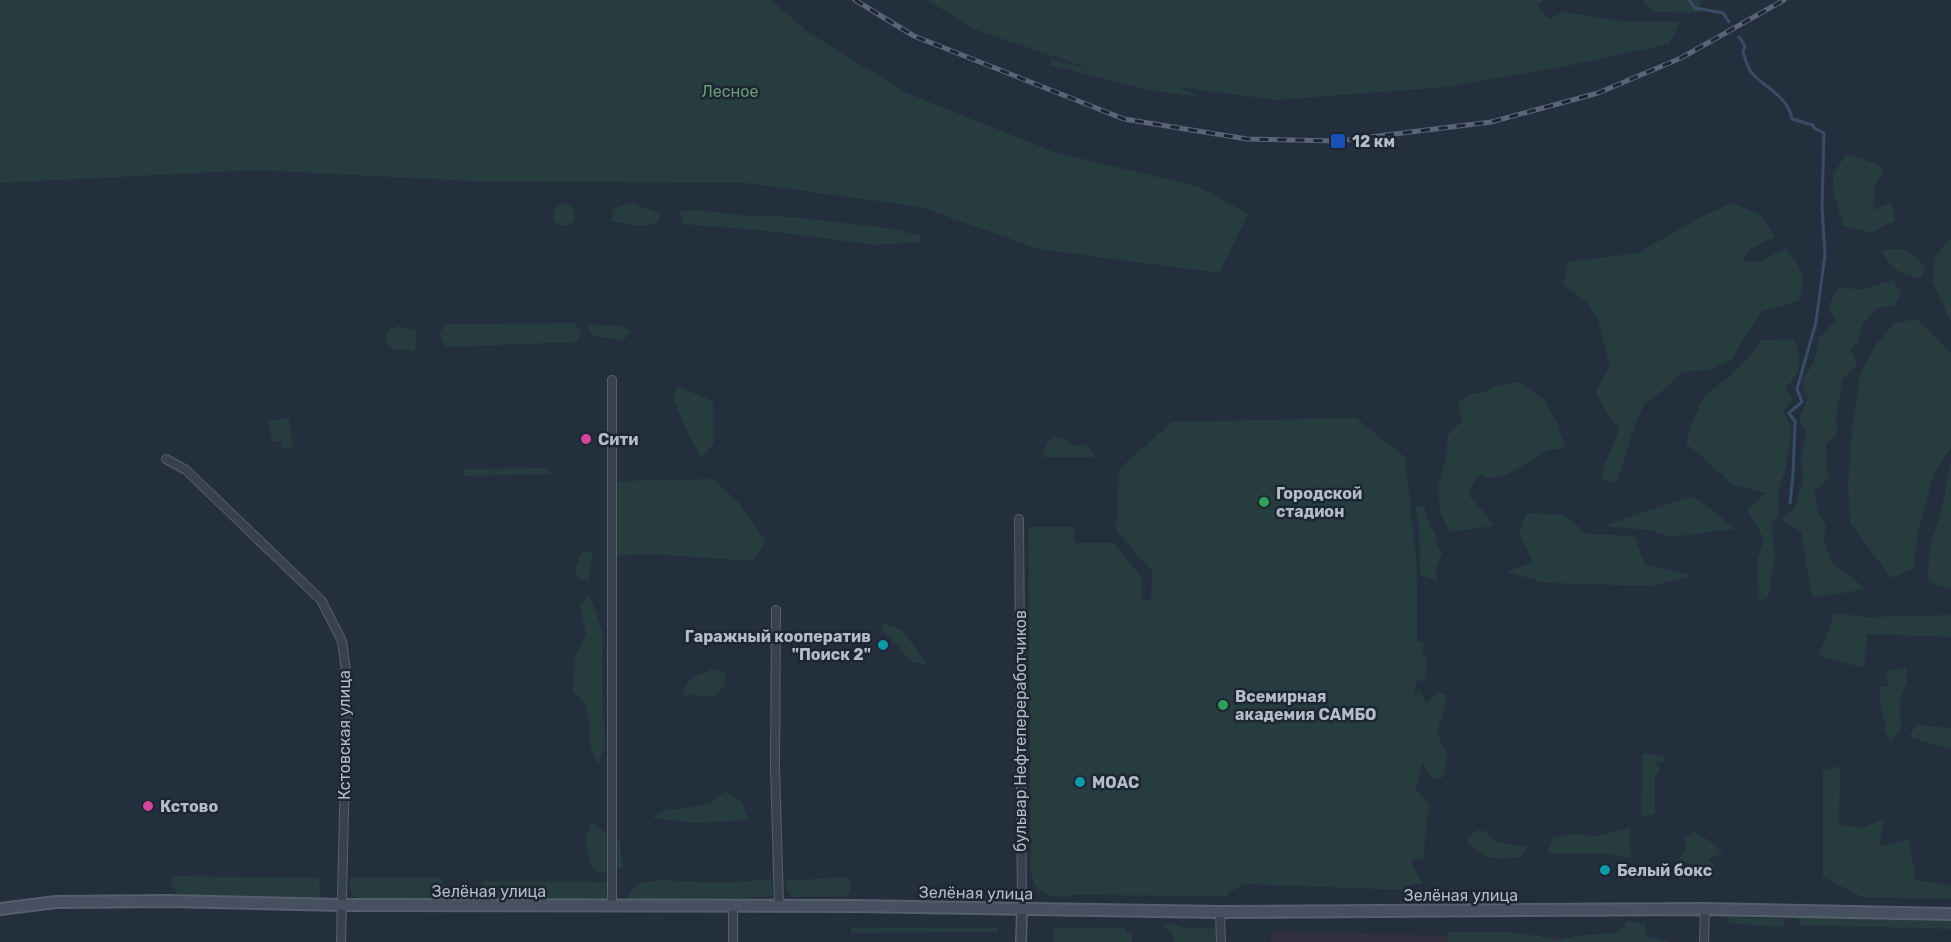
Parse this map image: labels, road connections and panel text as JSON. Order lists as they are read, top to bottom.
{
  "streets": {
    "main road": ["Зелёная улица"],
    "street": ["бульвар Нефтепереработчиков", "Кстовская улица"]
  },
  "crossings": [
    ["бульвар Нефтепереработчиков", "Зелёная улица"],
    ["Кстовская улица", "Зелёная улица"]
  ],
  "parks": ["Лесное"],
  "places": {
    "transit": ["12 км"],
    "other": [
      "Сити",
      "Городской стадион",
      "Гаражный кооператив \"Поиск 2\"",
      "Всемирная академия САМБО",
      "МОАС",
      "Кстово",
      "Белый бокс"
    ]
  }
}
